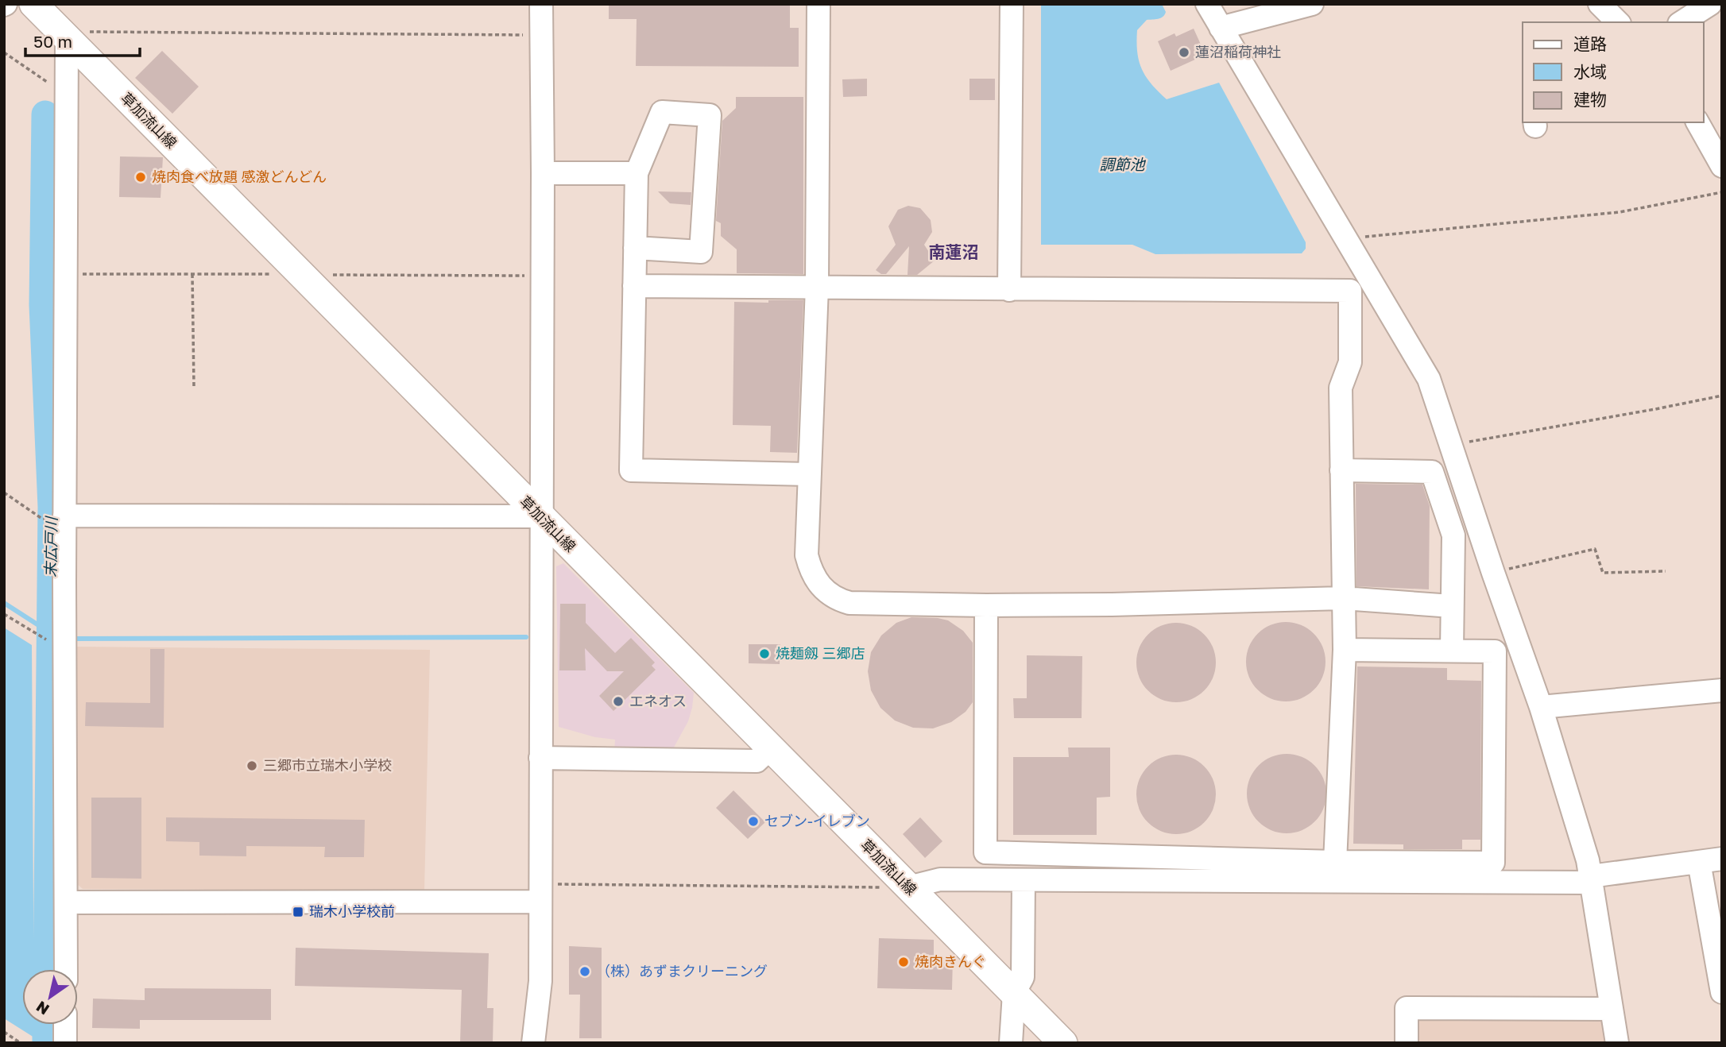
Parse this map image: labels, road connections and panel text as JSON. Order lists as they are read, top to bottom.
{
  "streets": {
    "main road": ["草加流山線"]
  },
  "districts": ["南蓮沼"],
  "water": ["調節池", "末広戸川"],
  "places": {
    "other": [
      "蓮沼稲荷神社",
      "焼肉食べ放題 感激どんどん",
      "焼麺劔 三郷店",
      "エネオス",
      "三郷市立瑞木小学校",
      "セブン-イレブン",
      "焼肉きんぐ",
      "（株）あずまクリーニング"
    ],
    "transit": ["瑞木小学校前"]
  },
  "legend": ["道路", "水域", "建物"],
  "scale_bar": "50 m",
  "north": "bottom left"
}
